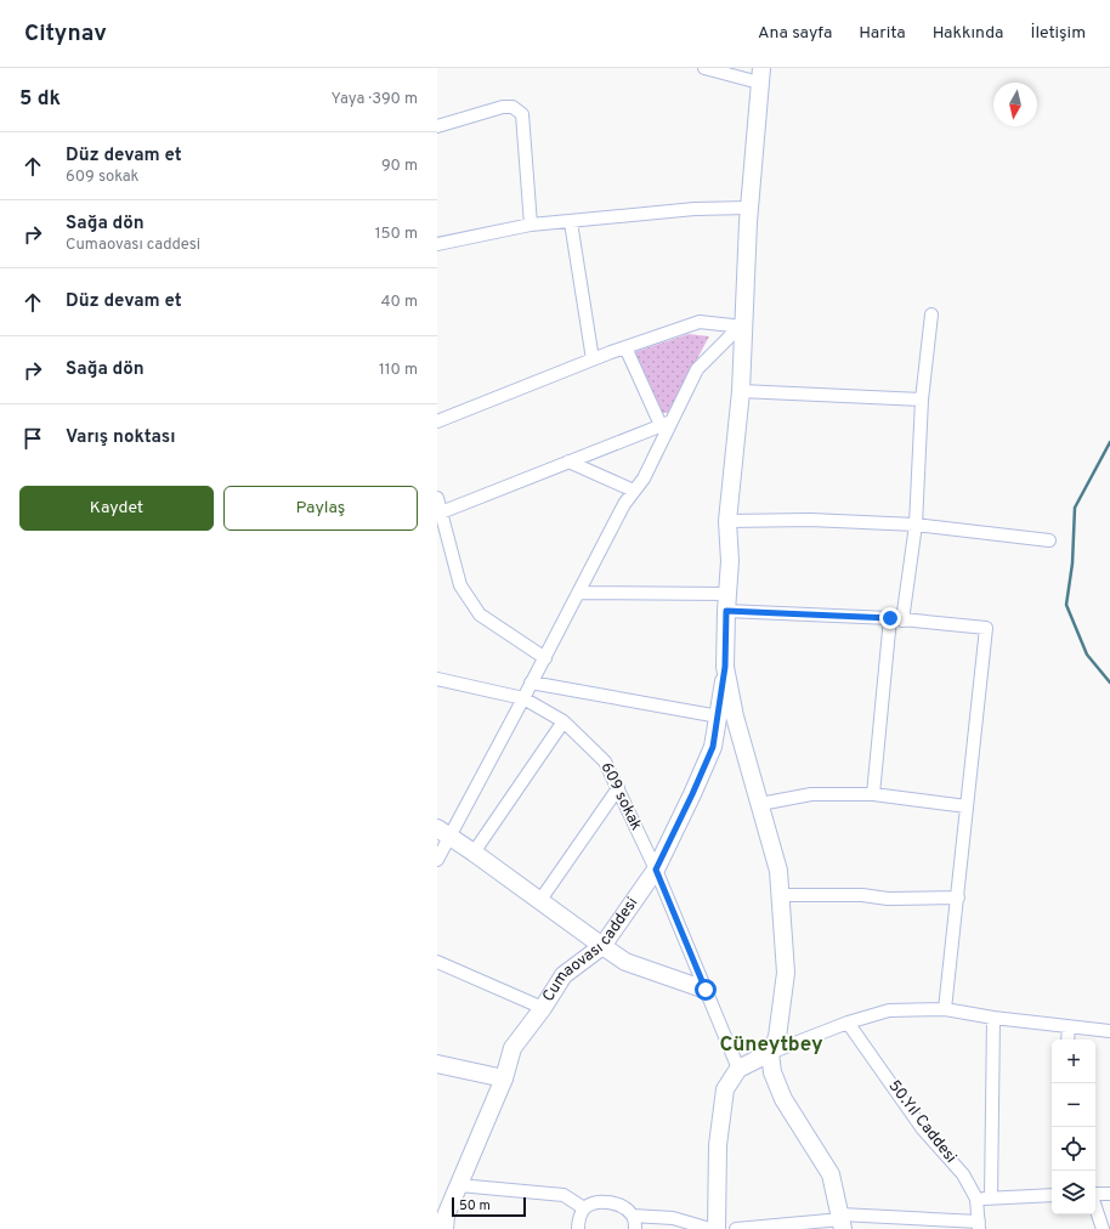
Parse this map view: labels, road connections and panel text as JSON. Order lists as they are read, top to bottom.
{
  "streets": {
    "main road": ["Cumaovası caddesi"],
    "street": ["609 sokak", "50.Yıl Caddesi"]
  },
  "crossings": [
    ["609 sokak", "Cumaovası caddesi"]
  ],
  "districts": ["Cüneytbey"],
  "scale_bar": "50 m",
  "north": "bottom",
  "page": {
    "header": "Citynav",
    "nav": [
      "Ana sayfa",
      "Harita",
      "Hakkında",
      "İletişim"
    ],
    "heading": ["5 dk", "Yaya · 390 m"],
    "list": [
      ["Düz devam et", "609 sokak", "90 m"],
      ["Sağa dön", "Cumaovası caddesi", "150 m"],
      ["Düz devam et", "40 m"],
      ["Sağa dön", "110 m"],
      "Varış noktası"
    ],
    "buttons": ["Kaydet", "Paylaş"],
    "map_buttons": ["+", "−"],
    "scale": "50 m"
  }
}
